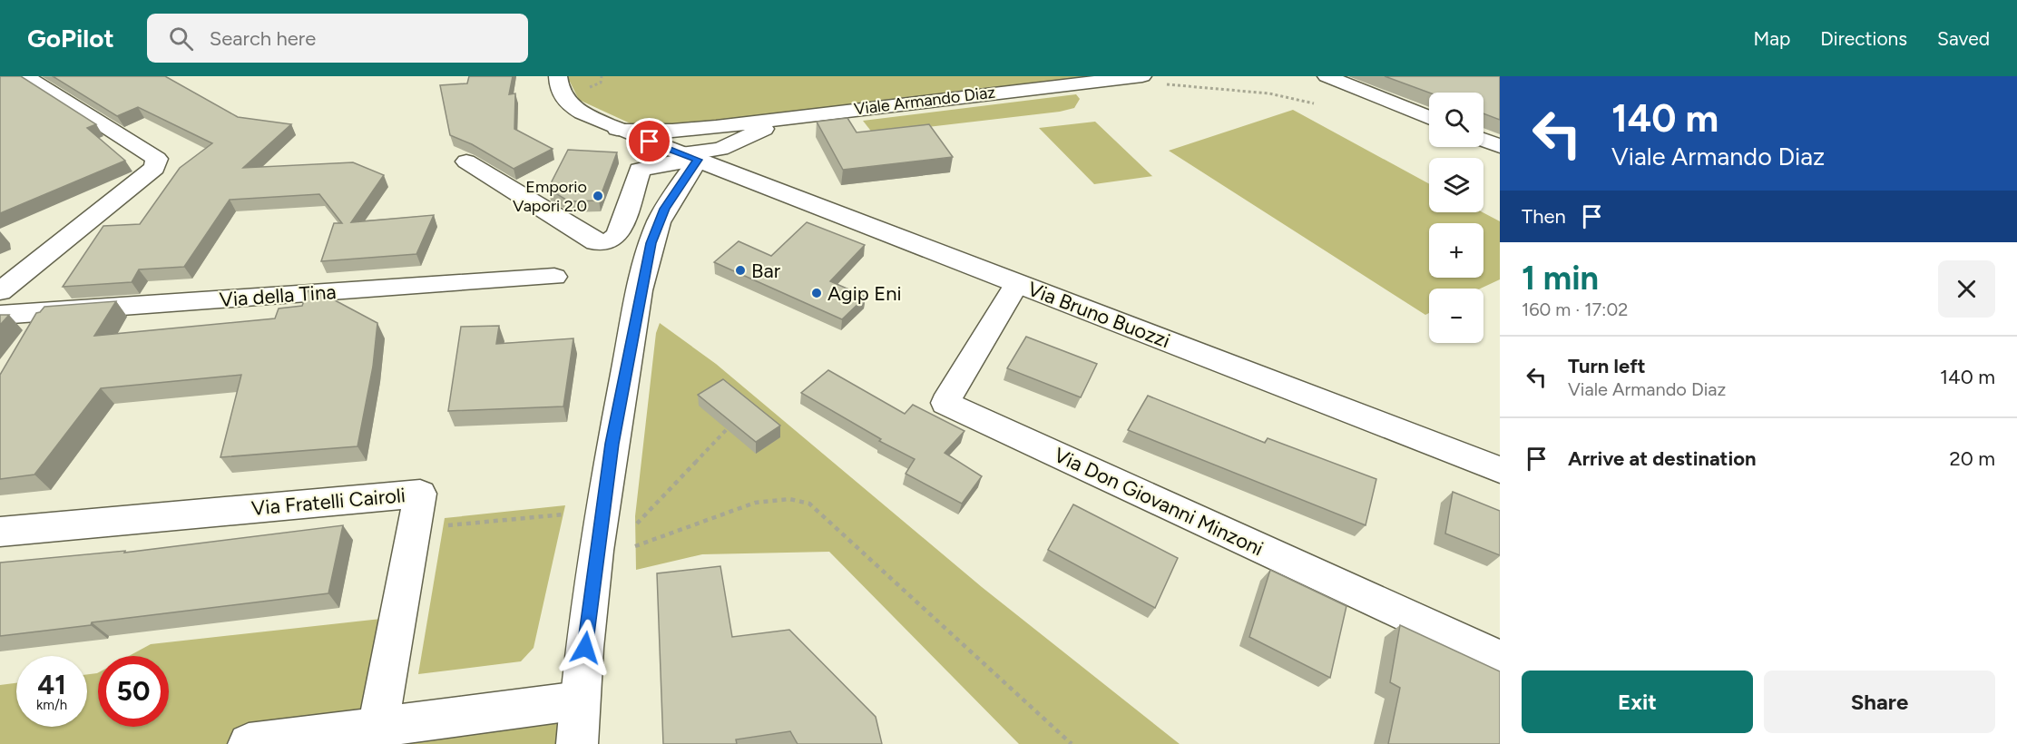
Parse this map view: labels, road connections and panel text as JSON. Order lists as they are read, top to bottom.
{
  "streets": {
    "street": [
      "Viale Armando Diaz",
      "Via della Tina",
      "Via Bruno Buozzi",
      "Via Fratelli Cairoli",
      "Via Don Giovanni Minzoni"
    ]
  },
  "crossings": [
    ["Via Bruno Buozzi", "Via Don Giovanni Minzoni"]
  ],
  "places": ["Emporio Vapori 2.0", "Bar", "Agip Eni"],
  "page": {
    "header": "GoPilot",
    "search": "Search here",
    "nav": ["Map", "Directions", "Saved"],
    "turn": ["140 m", "Viale Armando Diaz"],
    "map_buttons": ["+", "−"],
    "then": "Then",
    "heading": ["1 min", "160 m · 17:02"],
    "list": [
      {
        "name": "Turn left",
        "note": "Viale Armando Diaz",
        "value": "140 m"
      },
      {
        "name": "Arrive at destination",
        "value": "20 m"
      }
    ],
    "speed": "41 km/h",
    "limit": "50",
    "buttons": ["Exit", "Share"]
  }
}
